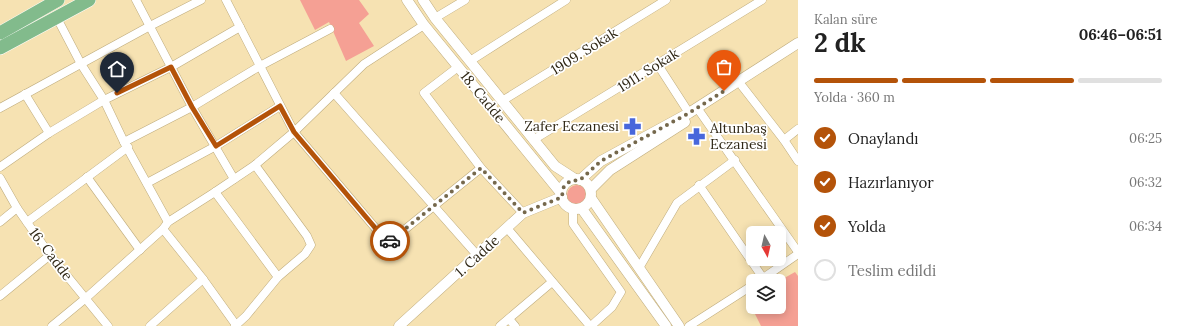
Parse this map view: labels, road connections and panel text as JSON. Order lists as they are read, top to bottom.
{
  "streets": {
    "street": [
      "1909. Sokak",
      "1911. Sokak",
      "18. Cadde",
      "16. Cadde",
      "1. Cadde"
    ]
  },
  "crossings": [
    ["1909. Sokak", "18. Cadde"],
    ["1911. Sokak", "18. Cadde"],
    ["18. Cadde", "1. Cadde"]
  ],
  "places": {
    "pharmacy": ["Zafer Eczanesi", "Altunbaş Eczanesi"]
  },
  "north": "bottom",
  "page": {
    "heading": ["2 dk", "Kalan süre", "06:46–06:51"],
    "bar": "Yolda · 360 m",
    "list": [
      ["Onaylandı", "06:25"],
      ["Hazırlanıyor", "06:32"],
      ["Yolda", "06:34"],
      "Teslim edildi"
    ]
  }
}
